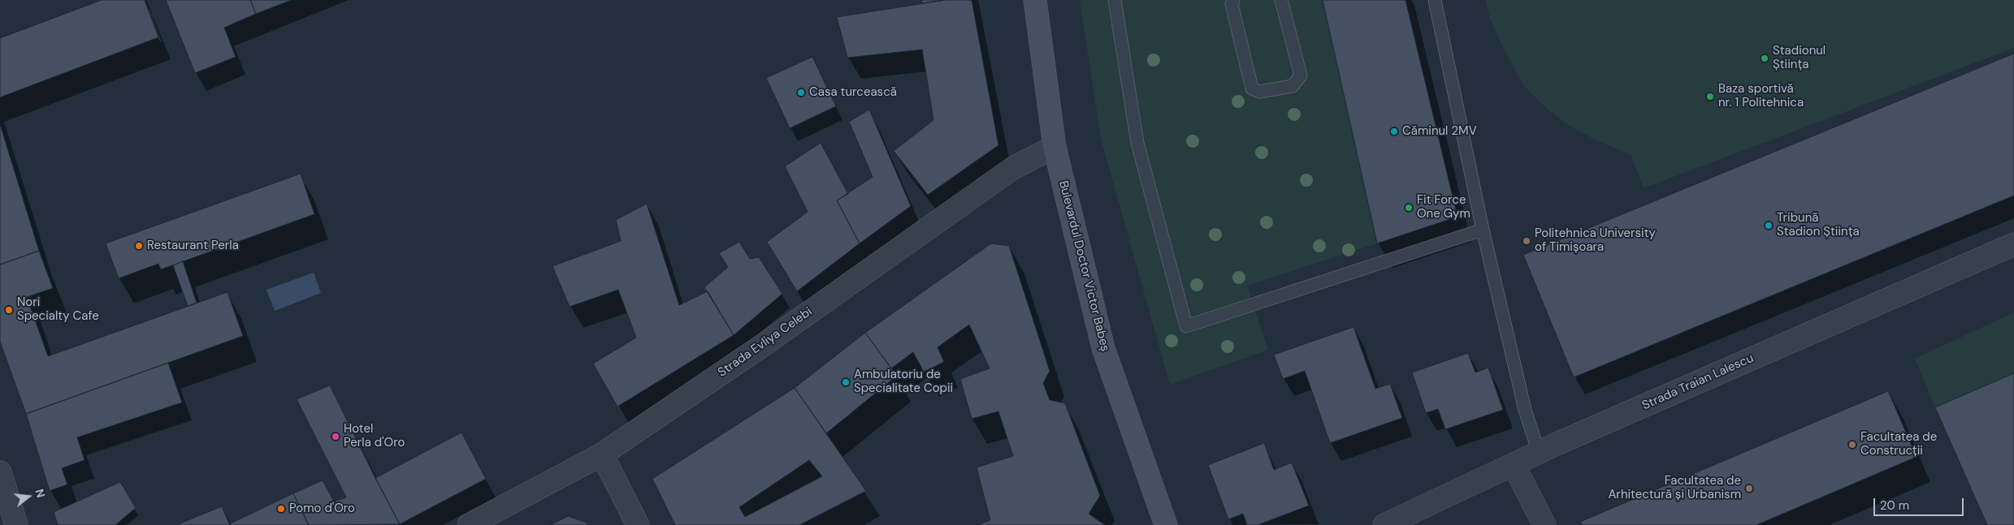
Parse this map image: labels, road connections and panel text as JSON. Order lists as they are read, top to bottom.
{
  "streets": {
    "street": ["Bulevardul Doctor Victor Babeș", "Strada Evliya Celebi", "Strada Traian Lalescu"]
  },
  "crossings": [
    ["Bulevardul Doctor Victor Babeș", "Strada Evliya Celebi"]
  ],
  "places": [
    "Stadionul Știința",
    "Casa turcească",
    "Baza sportivă nr. 1 Politehnica",
    "Căminul 2MV",
    "Fit Force One Gym",
    "Tribună Stadion Știința",
    "Politehnica University of Timișoara",
    "Restaurant Perla",
    "Nori Specialty Cafe",
    "Ambulatoriu de Specialitate Copii",
    "Hotel Perla d'Oro",
    "Facultatea de Construcții",
    "Facultatea de Arhitectură și Urbanism",
    "Pomo d'Oro"
  ],
  "scale_bar": "20 m",
  "north": "right"
}
